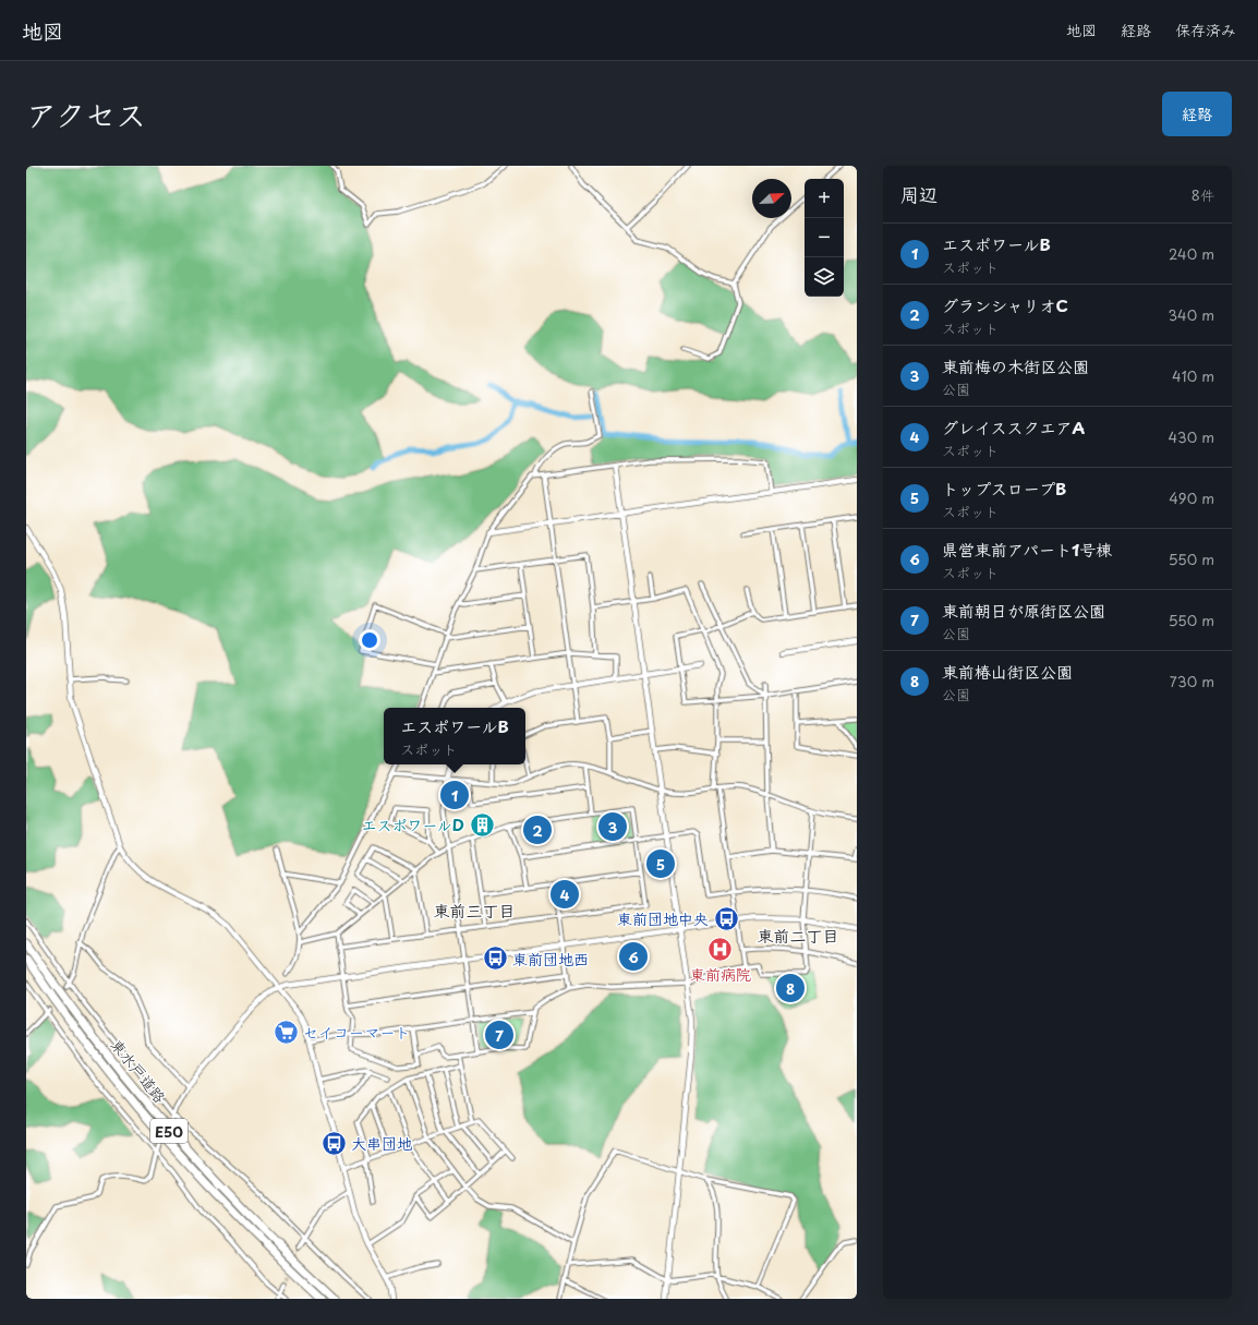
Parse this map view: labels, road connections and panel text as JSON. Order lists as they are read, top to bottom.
{
  "streets": {
    "highway": ["東水戸道路", "E50"]
  },
  "districts": ["東前三丁目", "東前二丁目"],
  "places": {
    "building": ["エスポワールD"],
    "bus stop": ["東前団地中央", "東前団地西", "大串団地"],
    "hospital": ["東前病院"],
    "supermarket": ["セイコーマート"]
  },
  "north": "top right",
  "page": {
    "header": "地図",
    "nav": ["地図", "経路", "保存済み"],
    "title": "アクセス",
    "buttons": "経路",
    "heading": ["周辺", "8件"],
    "map_buttons": ["+", "−"],
    "list": [
      {
        "mark": "1",
        "name": "エスポワールB",
        "note": "スポット",
        "value": "240 m"
      },
      {
        "mark": "2",
        "name": "グランシャリオC",
        "note": "スポット",
        "value": "340 m"
      },
      {
        "mark": "3",
        "name": "東前梅の木街区公園",
        "note": "公園",
        "value": "410 m"
      },
      {
        "mark": "4",
        "name": "グレイススクエアA",
        "note": "スポット",
        "value": "430 m"
      },
      {
        "mark": "5",
        "name": "トップスロープB",
        "note": "スポット",
        "value": "490 m"
      },
      {
        "mark": "6",
        "name": "県営東前アパート1号棟",
        "note": "スポット",
        "value": "550 m"
      },
      {
        "mark": "7",
        "name": "東前朝日が原街区公園",
        "note": "公園",
        "value": "550 m"
      },
      {
        "mark": "8",
        "name": "東前椿山街区公園",
        "note": "公園",
        "value": "730 m"
      }
    ],
    "popup": ["エスポワールB", "スポット"],
    "pins": [
      "1",
      "3",
      "2",
      "5",
      "4",
      "6",
      "8",
      "7"
    ]
  }
}
